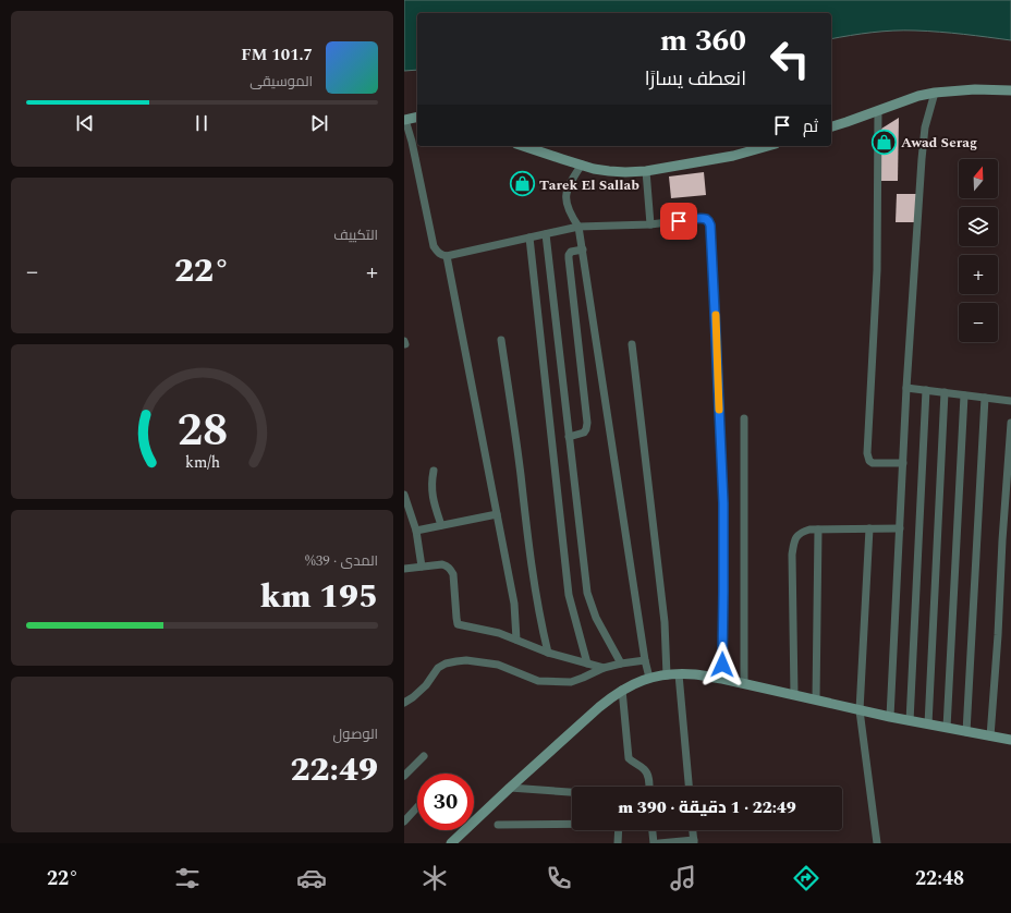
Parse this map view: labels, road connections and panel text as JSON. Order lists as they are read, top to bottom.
{
  "places": {
    "shop": ["Awad Serag", "Tarek El Sallab"]
  },
  "north": "top",
  "page": {
    "turn": ["360 m", "انعطف يسارًا"],
    "song": ["101.7 FM", "الموسيقى"],
    "then": "ثم",
    "map_buttons": ["+", "−"],
    "tile": [
      "التكييف",
      ["المدى · 39%", "195 km"],
      ["الوصول", "22:49"]
    ],
    "heat": ["−", "22°", "+"],
    "limit": "30",
    "trip": "22:49 · 1 دقيقة · 390 m",
    "tabs": ["22:48", "22°"],
    "gauge": ["28", "km/h"]
  }
}
